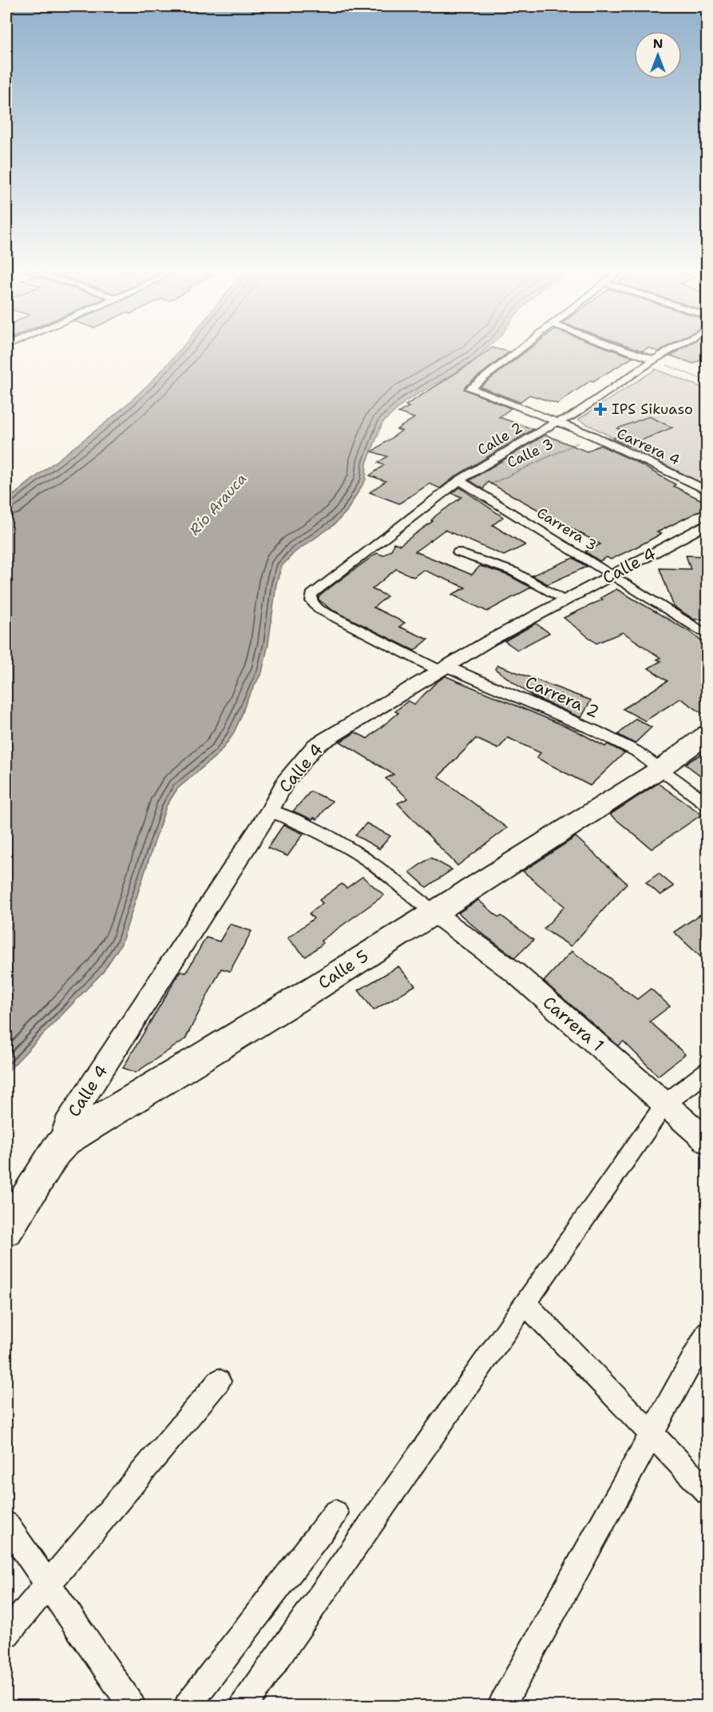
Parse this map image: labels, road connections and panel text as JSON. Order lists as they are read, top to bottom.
{
  "streets": {
    "main road": ["Calle 5"],
    "street": [
      "Calle 2",
      "Carrera 4",
      "Carrera 3",
      "Calle 4",
      "Carrera 2",
      "Carrera 1"
    ],
    "path": ["Calle 3"]
  },
  "crossings": [
    ["Calle 2", "Carrera 4"],
    ["Calle 2", "Carrera 3"],
    ["Calle 2", "Calle 4"],
    ["Calle 2", "Carrera 2"],
    ["Carrera 4", "Calle 3"],
    ["Calle 3", "Carrera 3"],
    ["Carrera 3", "Calle 4"],
    ["Calle 4", "Carrera 2"],
    ["Calle 4", "Calle 5"],
    ["Carrera 2", "Calle 5"],
    ["Calle 5", "Carrera 1"]
  ],
  "water": ["Río Arauca"],
  "places": {
    "health": ["IPS Sikuaso"]
  },
  "north": "top"
}
